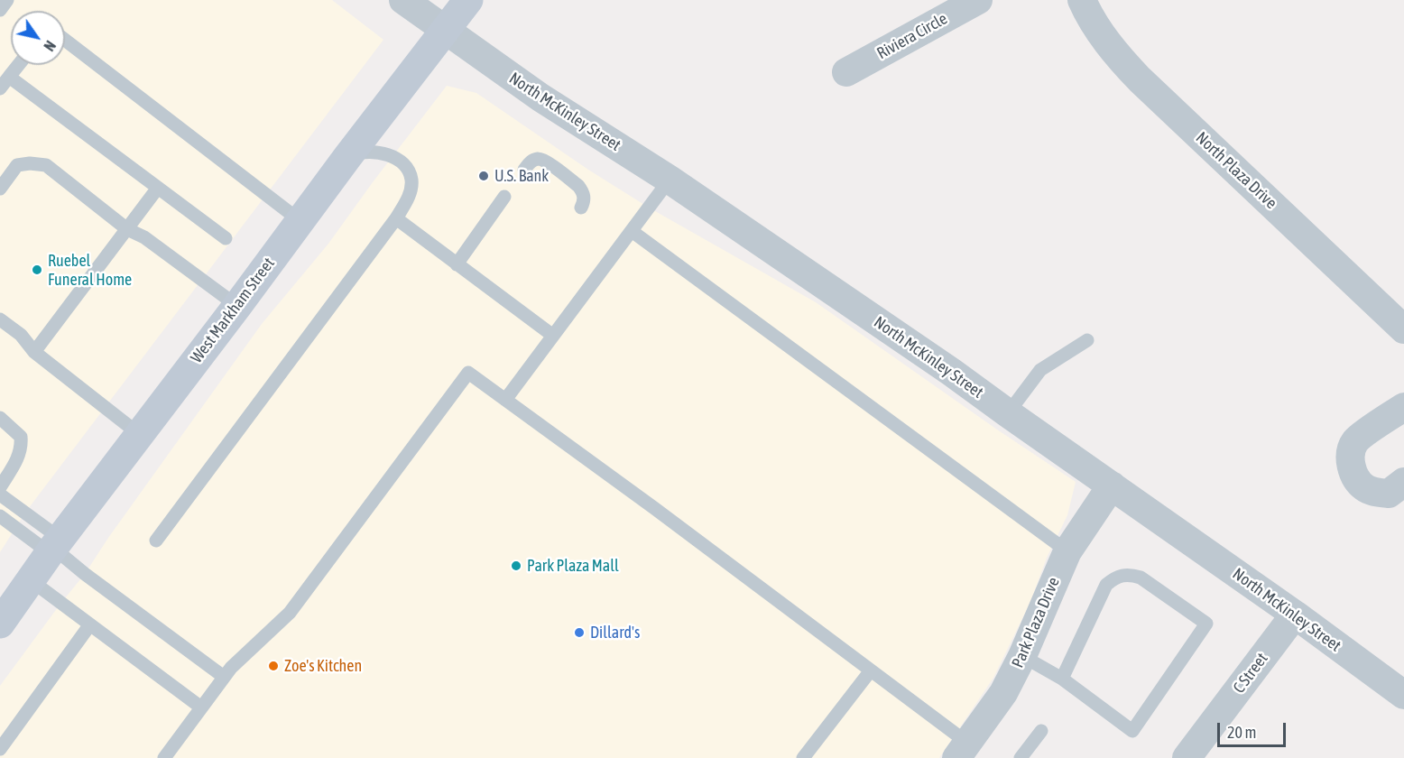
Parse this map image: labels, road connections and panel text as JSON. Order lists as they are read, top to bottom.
{
  "streets": {
    "main road": ["West Markham Street"],
    "street": [
      "Riviera Circle",
      "North McKinley Street",
      "North Plaza Drive",
      "Park Plaza Drive",
      "C Street"
    ]
  },
  "crossings": [
    ["North McKinley Street", "West Markham Street"],
    ["North McKinley Street", "Park Plaza Drive"],
    ["North McKinley Street", "C Street"]
  ],
  "places": [
    "U.S. Bank",
    "Ruebel Funeral Home",
    "Park Plaza Mall",
    "Dillard's",
    "Zoe's Kitchen"
  ],
  "scale_bar": "20 m",
  "north": "bottom right"
}
